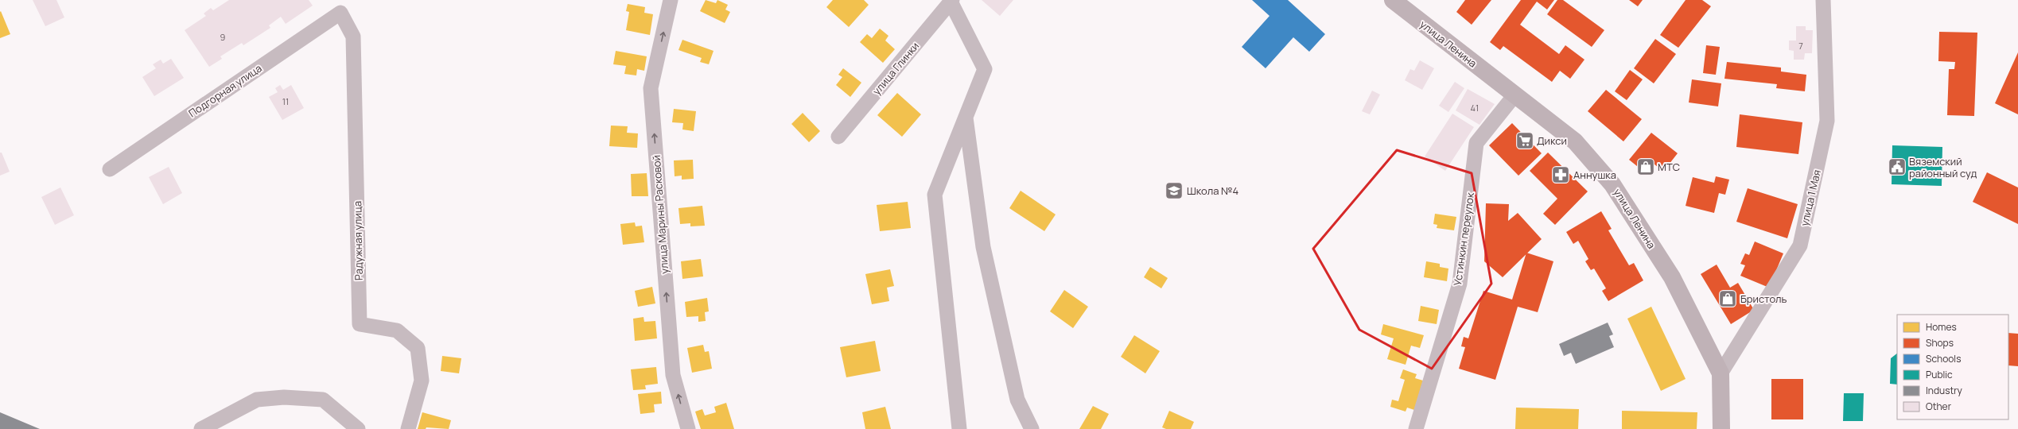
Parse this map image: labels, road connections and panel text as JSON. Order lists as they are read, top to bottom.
{
  "streets": {
    "main road": ["улица Ленина"],
    "street": [
      "улица Глинки",
      "Подгорная улица",
      "улица 1 Мая",
      "улица Марины Расковой",
      "Устинкин переулок",
      "Радужная улица"
    ]
  },
  "crossings": [
    ["улица Ленина", "улица 1 Мая"],
    ["улица Ленина", "Устинкин переулок"],
    ["Подгорная улица", "Радужная улица"]
  ],
  "one_way": ["улица Марины Расковой"],
  "places": {
    "supermarket": ["Дикси"],
    "shop": ["МТС", "Бристоль"],
    "public building": ["Вяземский районный суд"],
    "pharmacy": ["Аннушка"],
    "school or university": ["Школа №4"]
  },
  "house_numbers": [
    "9",
    "7",
    "11",
    "41"
  ],
  "legend": [
    "Homes",
    "Shops",
    "Schools",
    "Public",
    "Industry",
    "Other"
  ]
}
